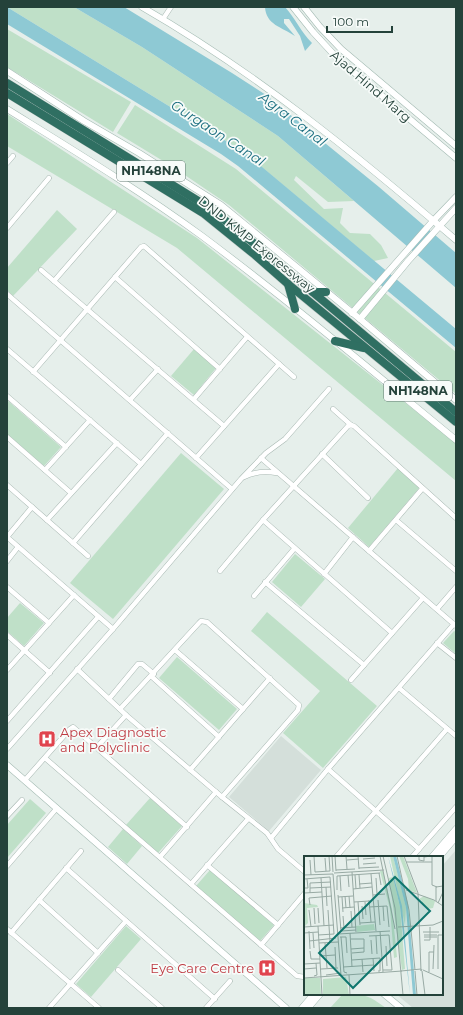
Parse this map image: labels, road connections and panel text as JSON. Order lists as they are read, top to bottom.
{
  "streets": {
    "highway": ["NH148NA", "DND KMP Expressway"],
    "street": ["Ajad Hind Marg"]
  },
  "water": ["Agra Canal", "Gurgaon Canal"],
  "places": {
    "hospital": ["Apex Diagnostic and Polyclinic", "Eye Care Centre"]
  },
  "scale_bar": "100 m"
}
